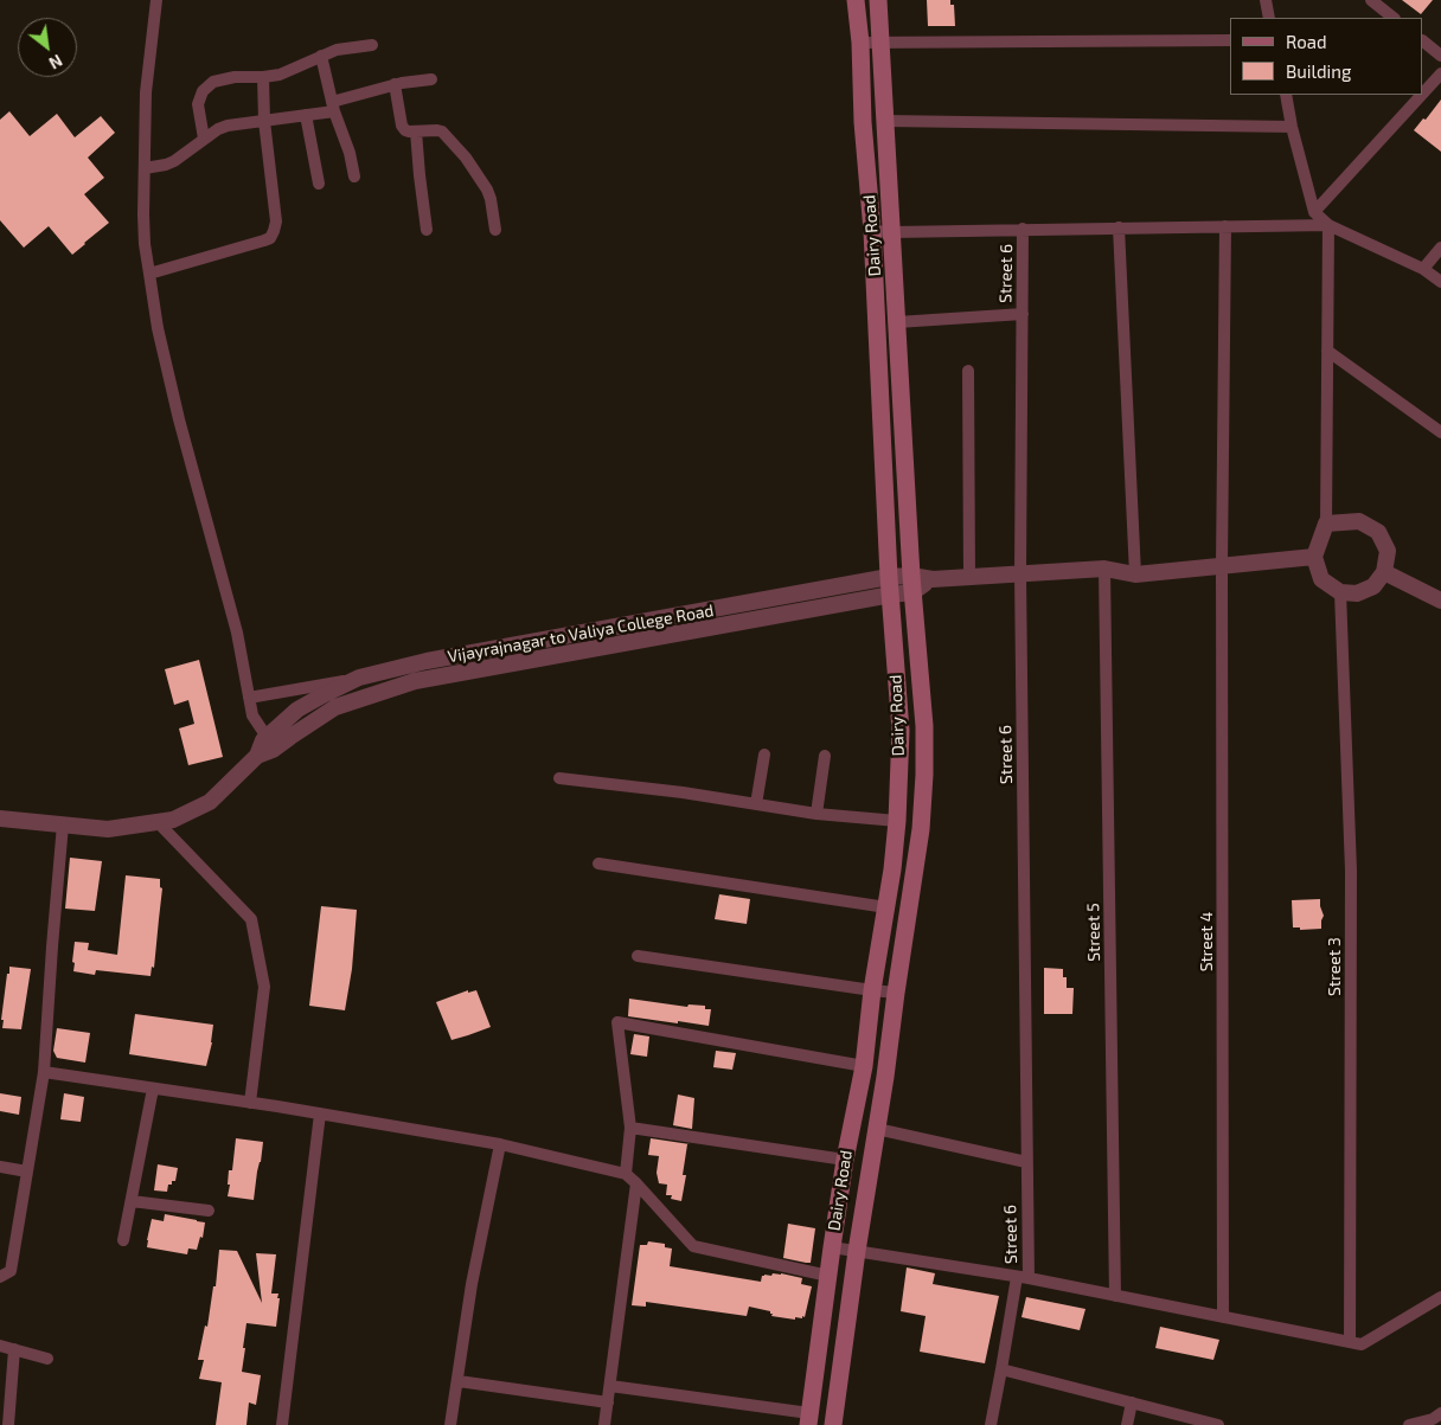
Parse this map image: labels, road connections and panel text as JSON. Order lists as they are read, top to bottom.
{
  "streets": {
    "main road": ["Dairy Road"],
    "street": [
      "Street 6",
      "Vijayrajnagar to Valiya College Road",
      "Street 5",
      "Street 4",
      "Street 3"
    ]
  },
  "crossings": [
    ["Dairy Road", "Vijayrajnagar to Valiya College Road"],
    ["Street 6", "Vijayrajnagar to Valiya College Road"],
    ["Vijayrajnagar to Valiya College Road", "Street 5"],
    ["Vijayrajnagar to Valiya College Road", "Street 4"],
    ["Vijayrajnagar to Valiya College Road", "Street 3"]
  ],
  "legend": ["Road", "Building"],
  "north": "bottom right"
}
